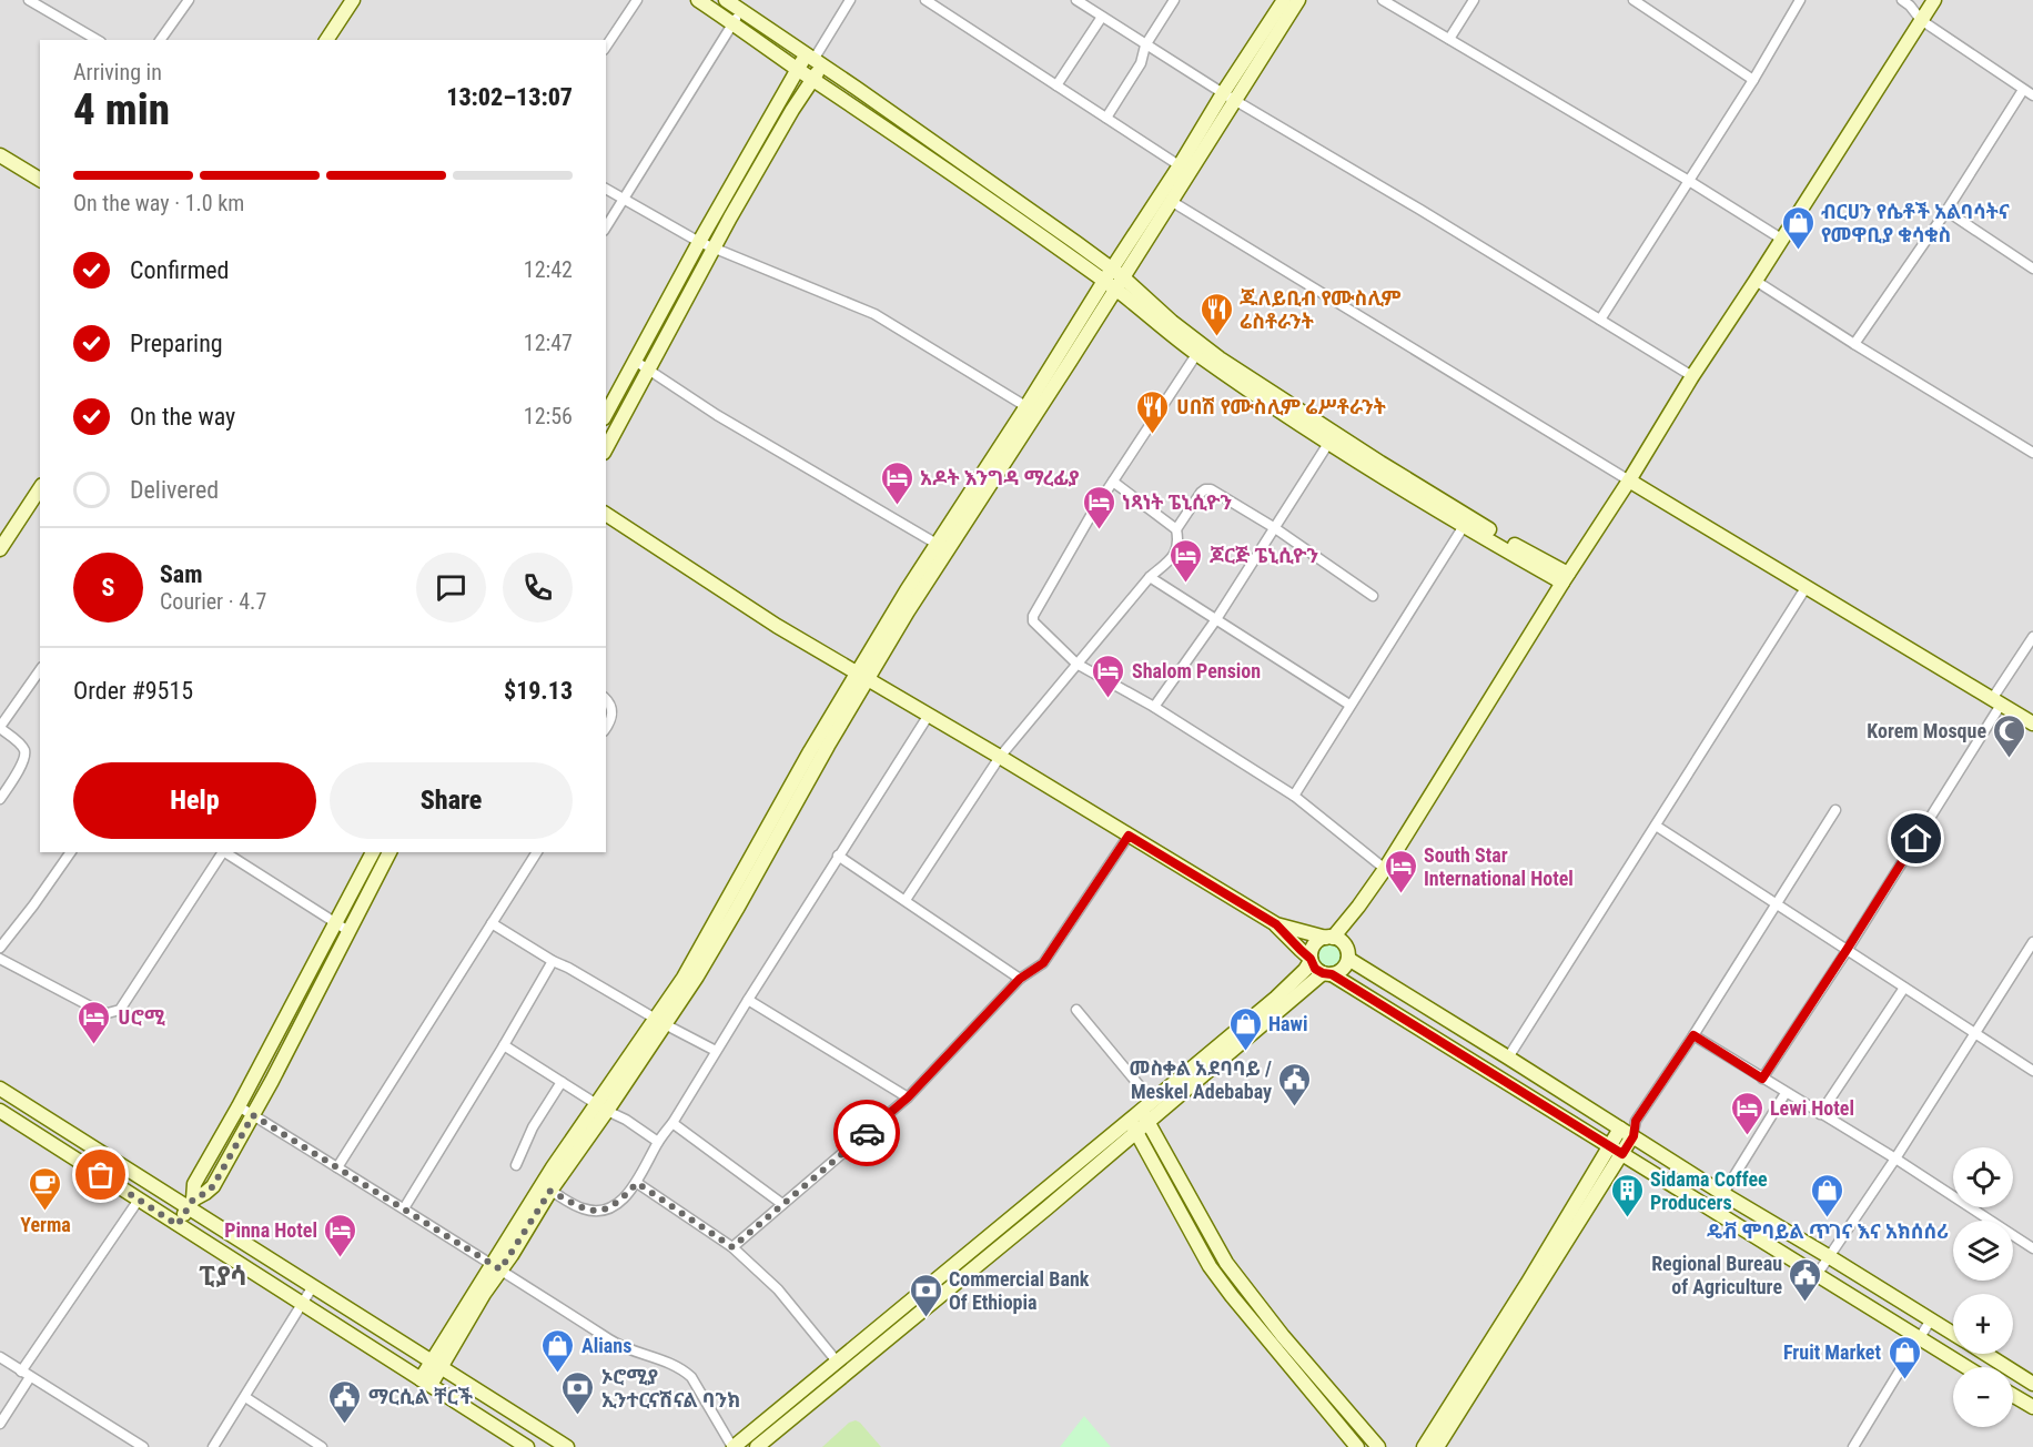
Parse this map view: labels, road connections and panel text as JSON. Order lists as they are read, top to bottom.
{
  "districts": ["ፒያሳ"],
  "places": {
    "shop": [
      "ብርሀን የሴቶች አልባሳትና የመዋቢያ ቁሳቁስ",
      "Hawi",
      "ዴቭ ሞባይል ጥገና እና አክሰሰሪ",
      "Alians",
      "Fruit Market"
    ],
    "restaurant": ["ጁለይቢብ የሙስሊም ሬስቶራንት", "ሀበሽ የሙስሊም ሬሥቶራንት"],
    "hotel": [
      "አዶት እንግዳ ማረፊያ",
      "ነጻነት ፔኒሲዮን",
      "ጆርጅ ፔኒሲዮን",
      "Shalom Pension",
      "South Star International Hotel",
      "ሀሮሚ",
      "Lewi Hotel",
      "Pinna Hotel"
    ],
    "mosque": ["Korem Mosque"],
    "public building": ["መስቀል አደባባይ / Meskel Adebabay", "Regional Bureau of Agriculture", "ማርሲል ቸርች"],
    "cafe": ["Yerma"],
    "building": ["Sidama Coffee Producers"],
    "bank": ["Commercial Bank Of Ethiopia", "ኦሮሚያ ኢንተርናሽናል ባንክ"]
  },
  "page": {
    "heading": ["4 min", "Arriving in", "13:02–13:07"],
    "panel": [
      "Sam",
      "Courier · 4.7",
      "Order #9515",
      "$19.13"
    ],
    "bar": "On the way · 1.0 km",
    "list": [
      ["Confirmed", "12:42"],
      ["Preparing", "12:47"],
      ["On the way", "12:56"],
      "Delivered"
    ],
    "round": "S",
    "buttons": ["Help", "Share"],
    "map_buttons": ["+", "−"]
  }
}
